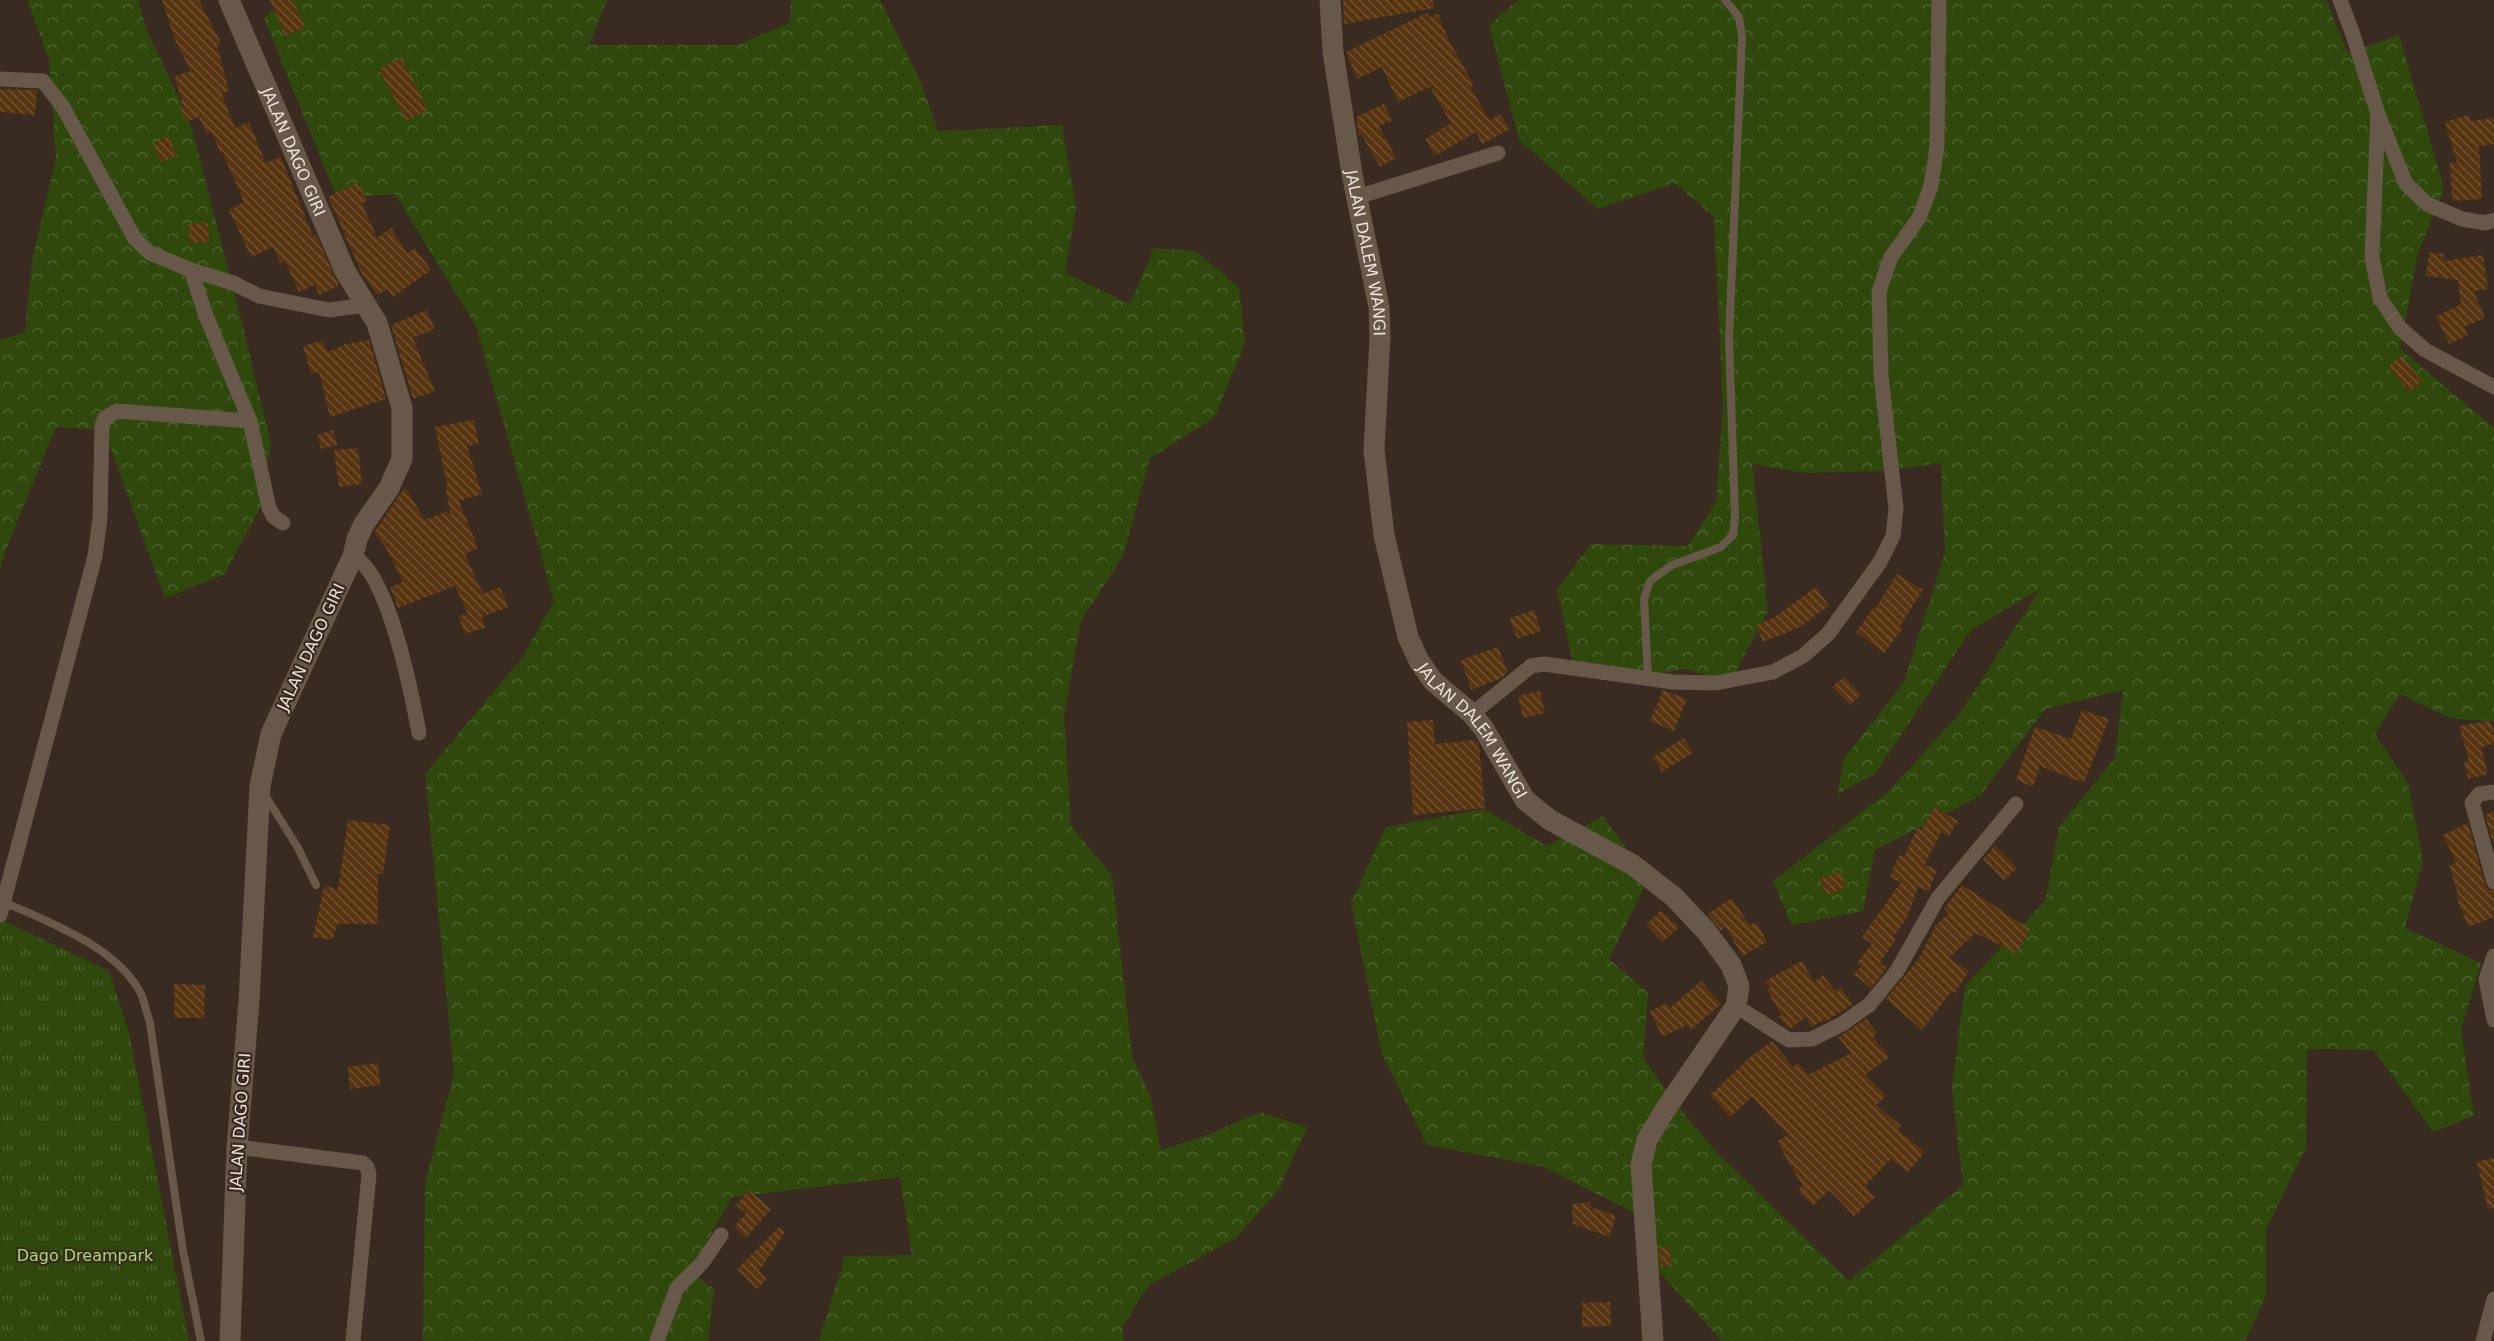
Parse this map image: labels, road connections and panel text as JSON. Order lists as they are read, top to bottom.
{
  "streets": {
    "street": ["JALAN DAGO GIRI", "JALAN DALEM WANGI"]
  },
  "parks": ["Dago Dreampark"]
}
